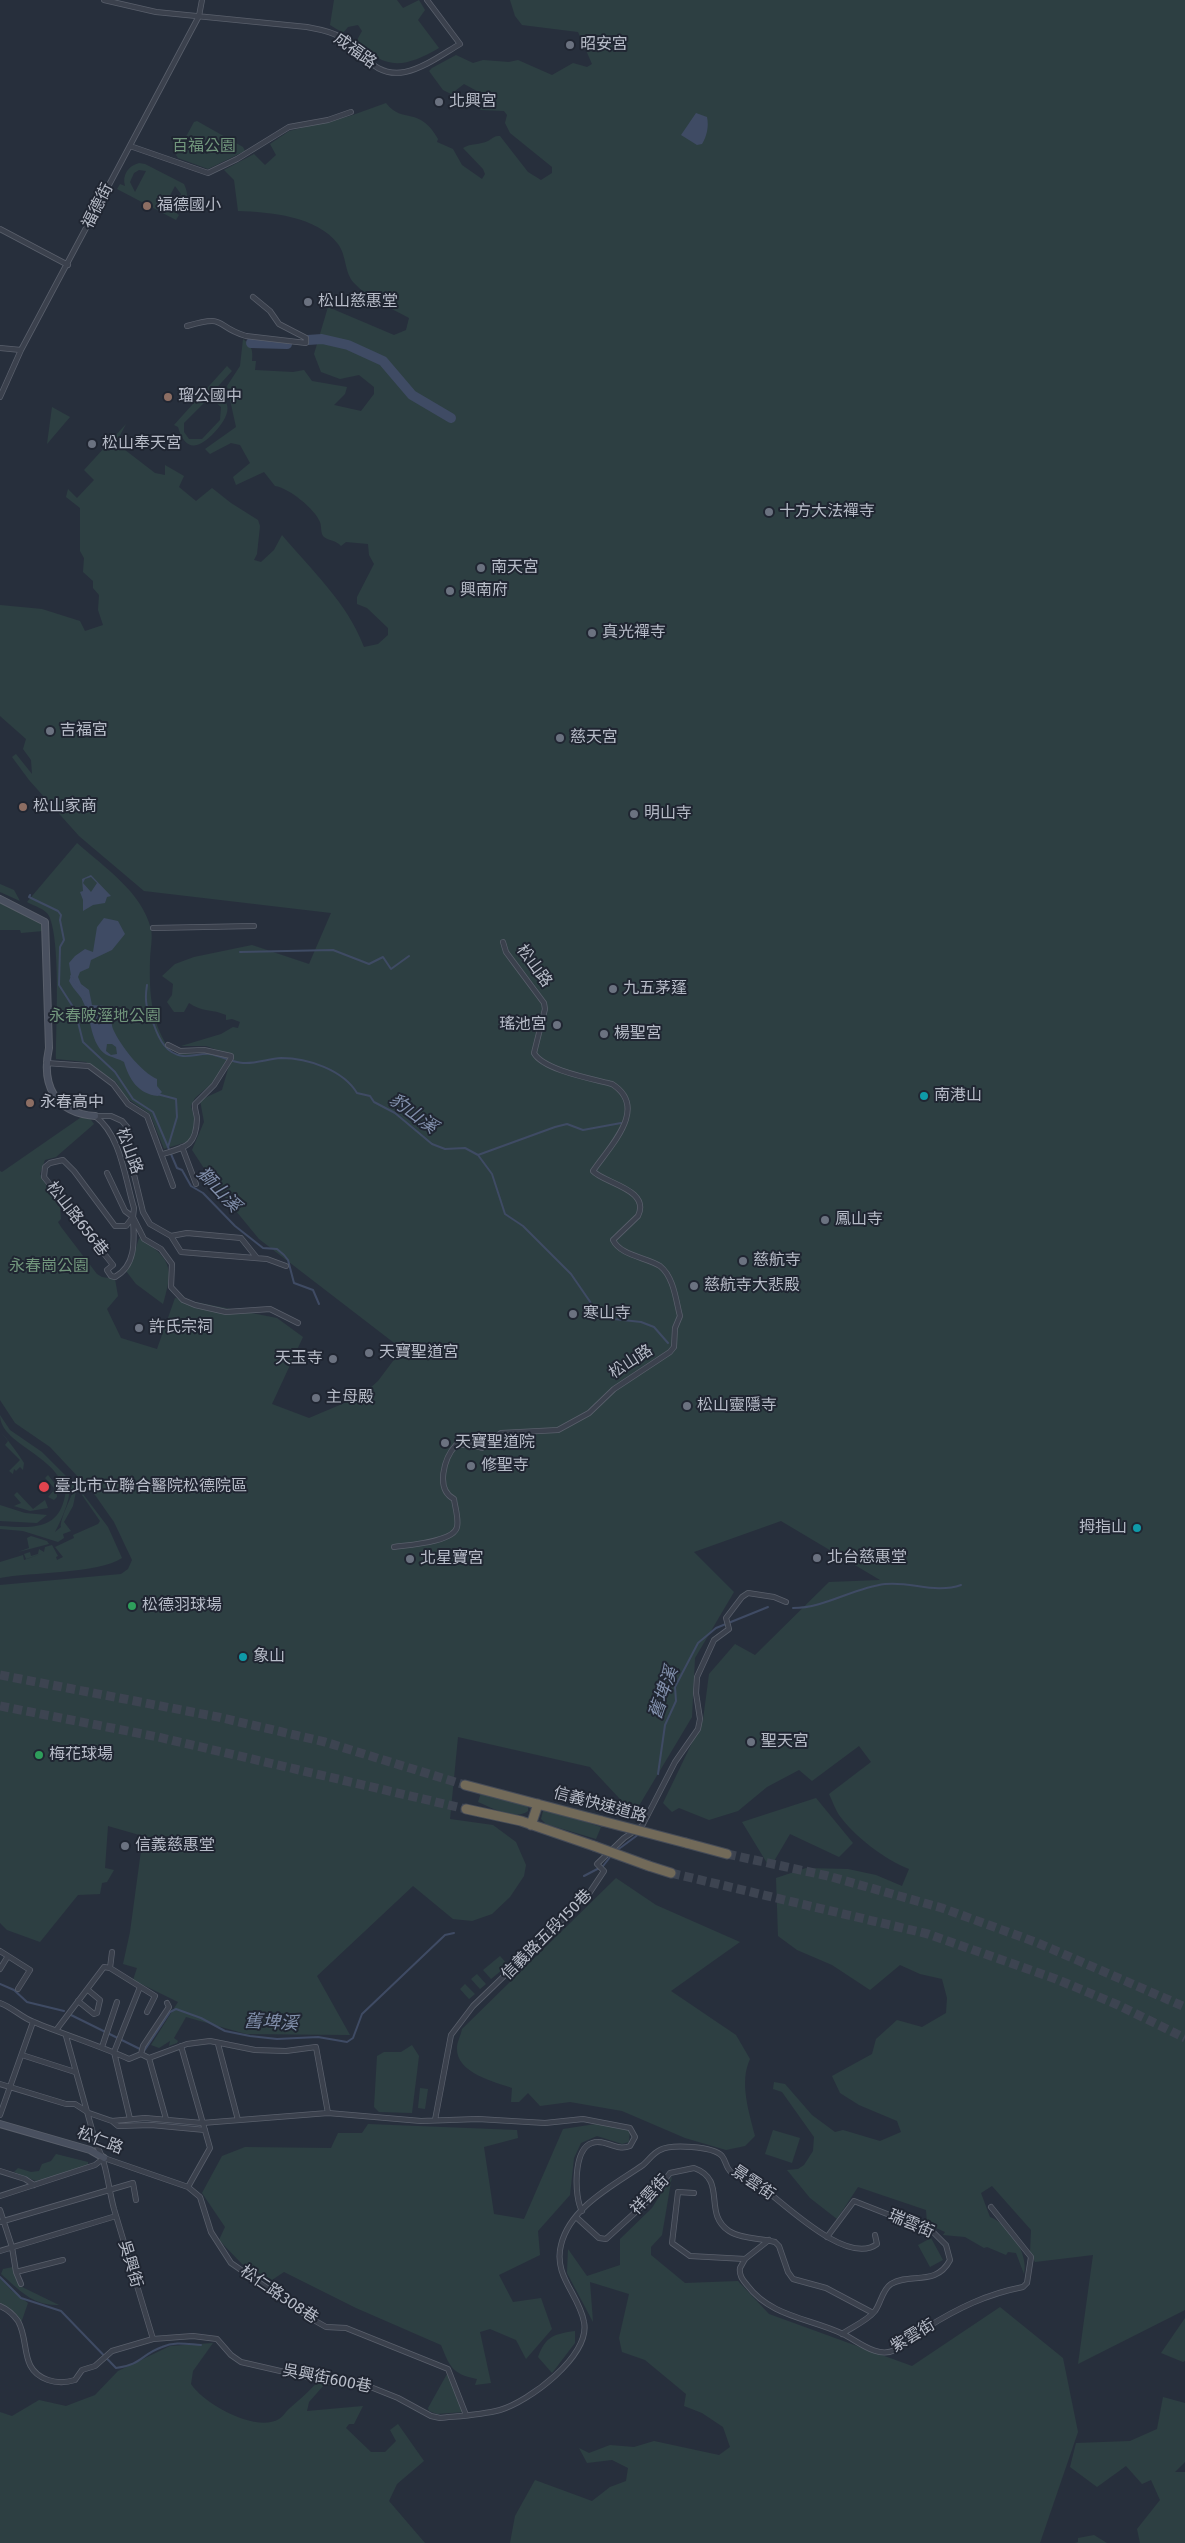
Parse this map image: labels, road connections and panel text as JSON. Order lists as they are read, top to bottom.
{
  "streets": {
    "highway": ["信義快速道路"],
    "street": [
      "成福路",
      "福德街",
      "松山路",
      "松山路656巷",
      "信義路五段150巷",
      "松仁路",
      "景雲街",
      "祥雲街",
      "瑞雲街",
      "吳興街",
      "松仁路308巷",
      "紫雲街",
      "吳興街600巷"
    ]
  },
  "crossings": [
    ["成福路", "福德街"],
    ["松山路", "松山路656巷"],
    ["松仁路", "吳興街"],
    ["松仁路", "松仁路308巷"],
    ["景雲街", "祥雲街"],
    ["景雲街", "瑞雲街"],
    ["景雲街", "吳興街600巷"],
    ["祥雲街", "吳興街600巷"],
    ["瑞雲街", "紫雲街"],
    ["吳興街", "吳興街600巷"],
    ["松仁路308巷", "吳興街600巷"]
  ],
  "water": ["豹山溪", "獅山溪", "舊埤溪"],
  "parks": ["百福公園", "永春陂溼地公園", "永春崗公園"],
  "places": [
    "昭安宮",
    "北興宮",
    "福德國小",
    "松山慈惠堂",
    "瑠公國中",
    "松山奉天宮",
    "十方大法禪寺",
    "南天宮",
    "興南府",
    "真光禪寺",
    "吉福宮",
    "慈天宮",
    "松山家商",
    "明山寺",
    "九五茅蓬",
    "瑤池宮",
    "楊聖宮",
    "南港山",
    "永春高中",
    "鳳山寺",
    "慈航寺",
    "慈航寺大悲殿",
    "寒山寺",
    "許氏宗祠",
    "天寶聖道宮",
    "天玉寺",
    "主母殿",
    "松山靈隱寺",
    "天寶聖道院",
    "修聖寺",
    "臺北市立聯合醫院松德院區",
    "拇指山",
    "北台慈惠堂",
    "北星寶宮",
    "松德羽球場",
    "象山",
    "聖天宮",
    "梅花球場",
    "信義慈惠堂"
  ]
}
